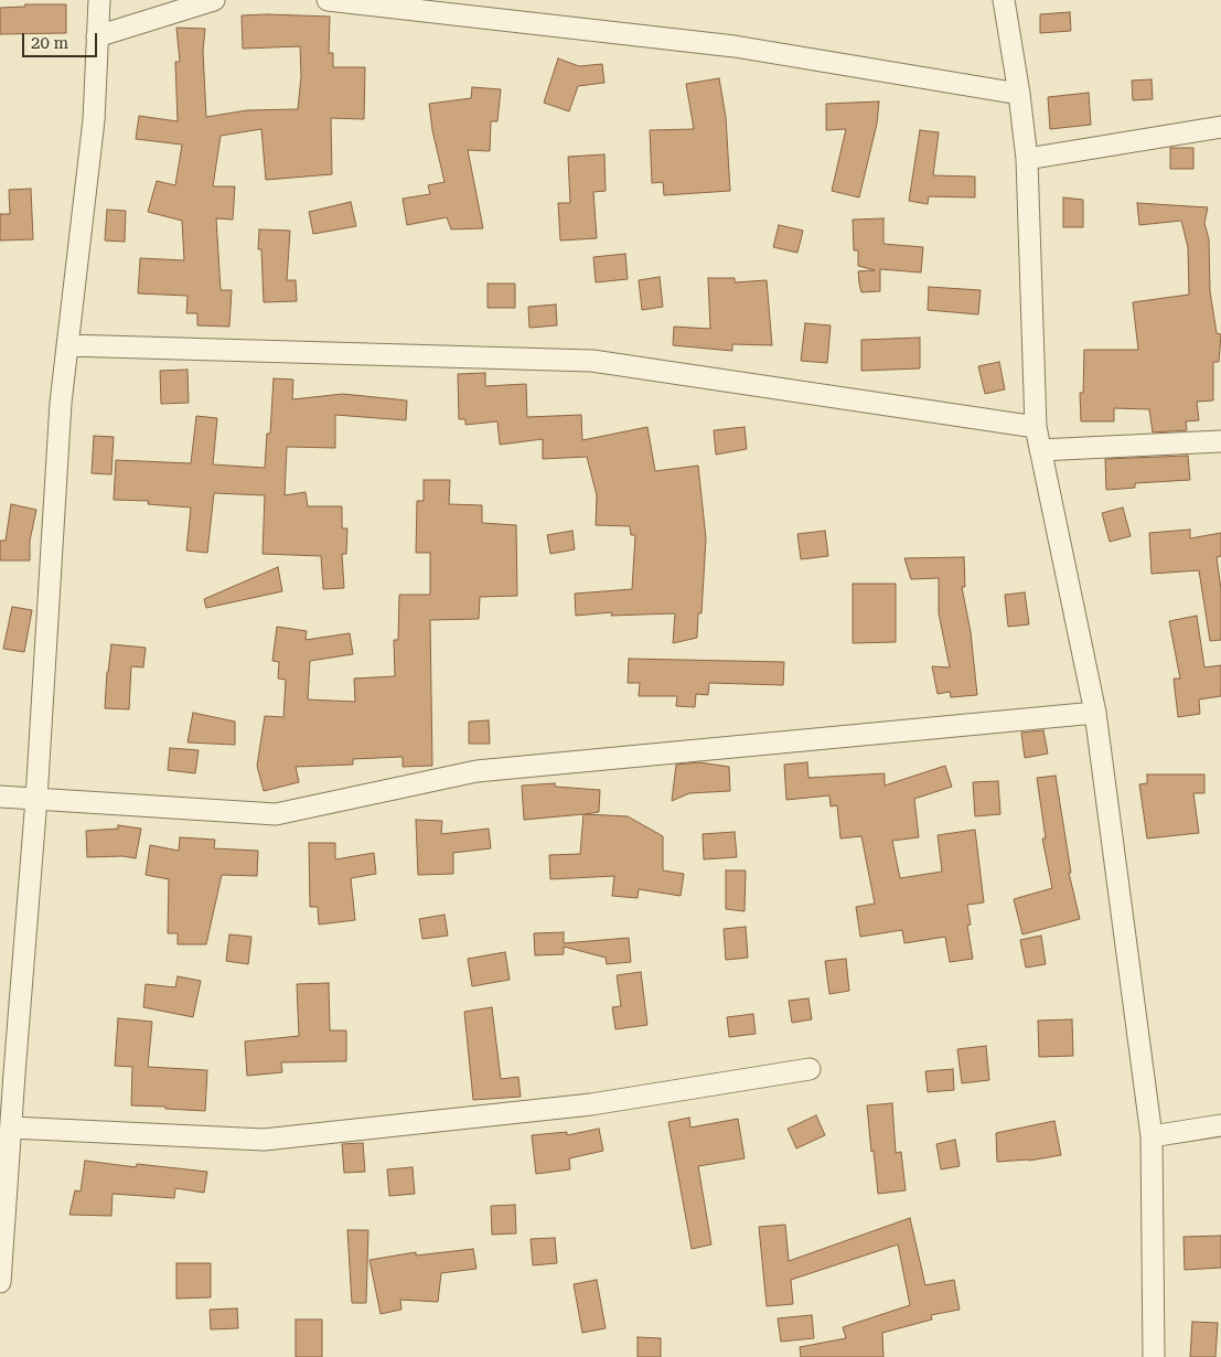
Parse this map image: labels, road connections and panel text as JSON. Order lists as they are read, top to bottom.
{
  "scale_bar": "20 m"
}
